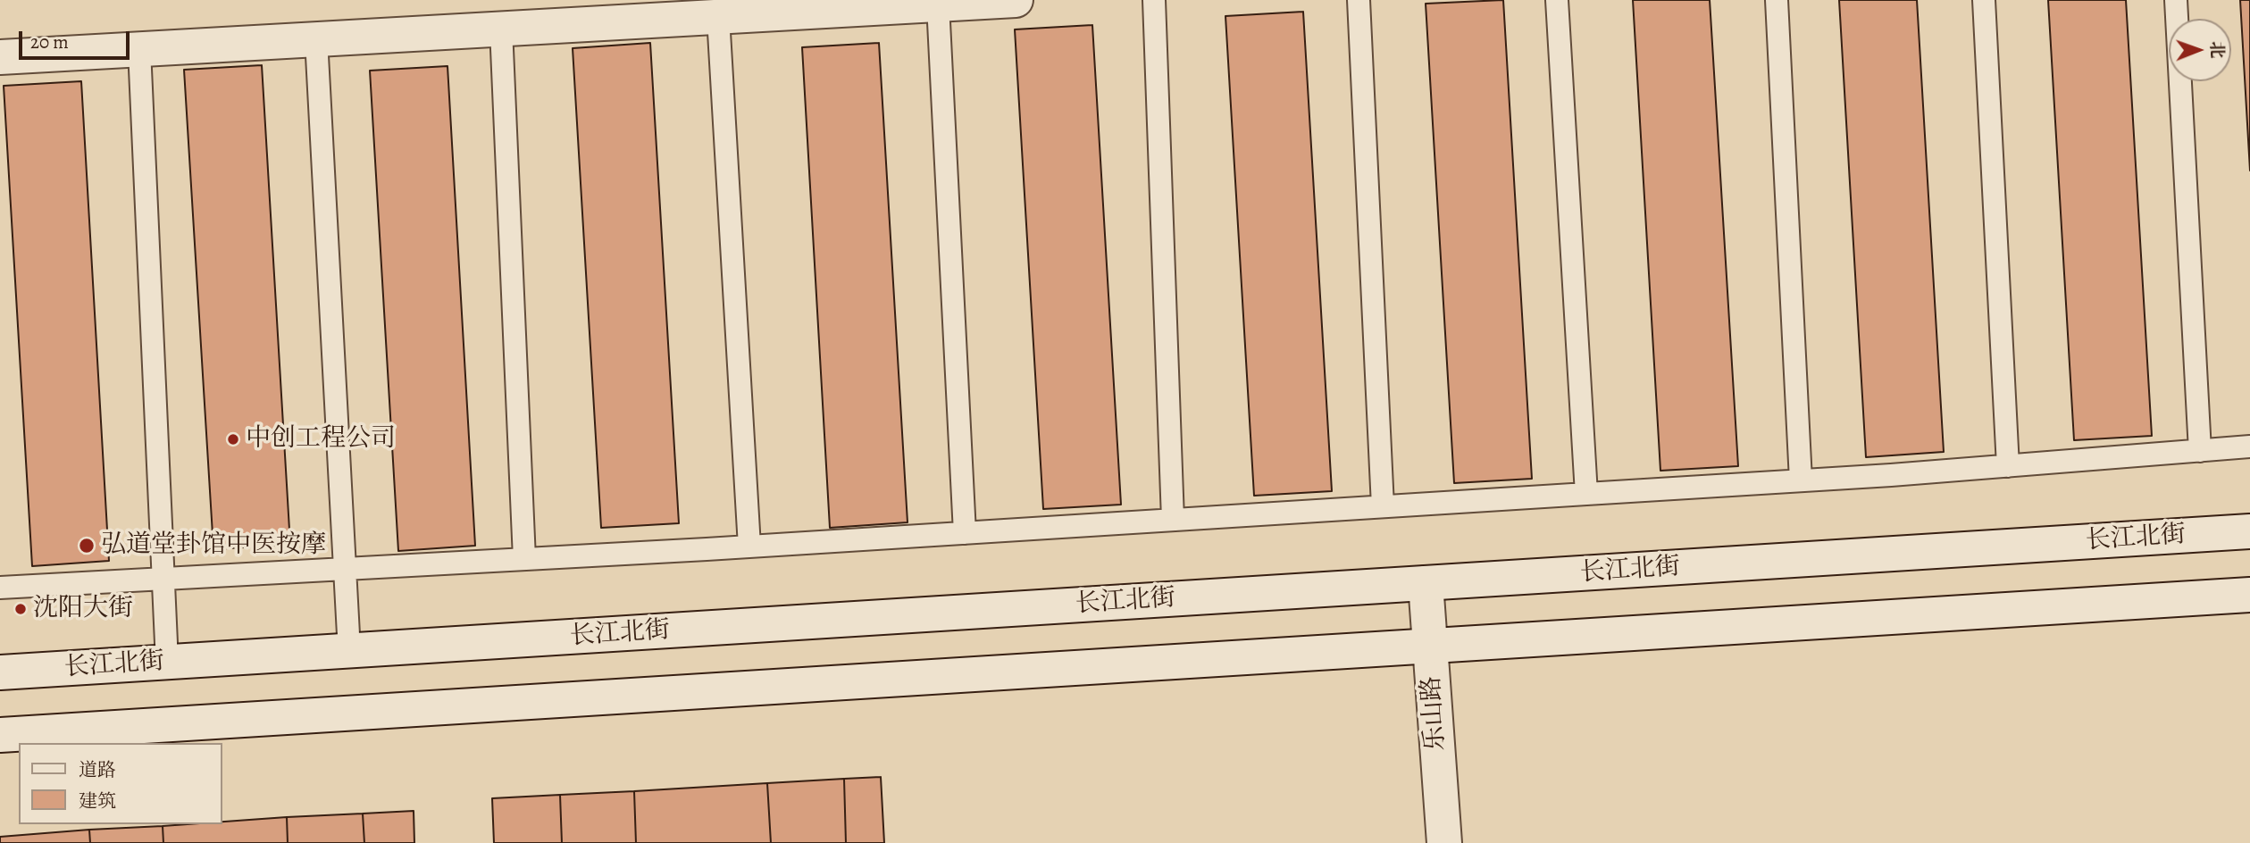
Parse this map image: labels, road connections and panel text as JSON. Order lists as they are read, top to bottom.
{
  "streets": {
    "main road": ["长江北街", "乐山路"]
  },
  "crossings": [
    ["长江北街", "乐山路"]
  ],
  "places": ["中创工程公司", "弘道堂卦馆中医按摩", "沈阳大街"],
  "legend": ["道路", "建筑"],
  "scale_bar": "20 m",
  "north": "right"
}
